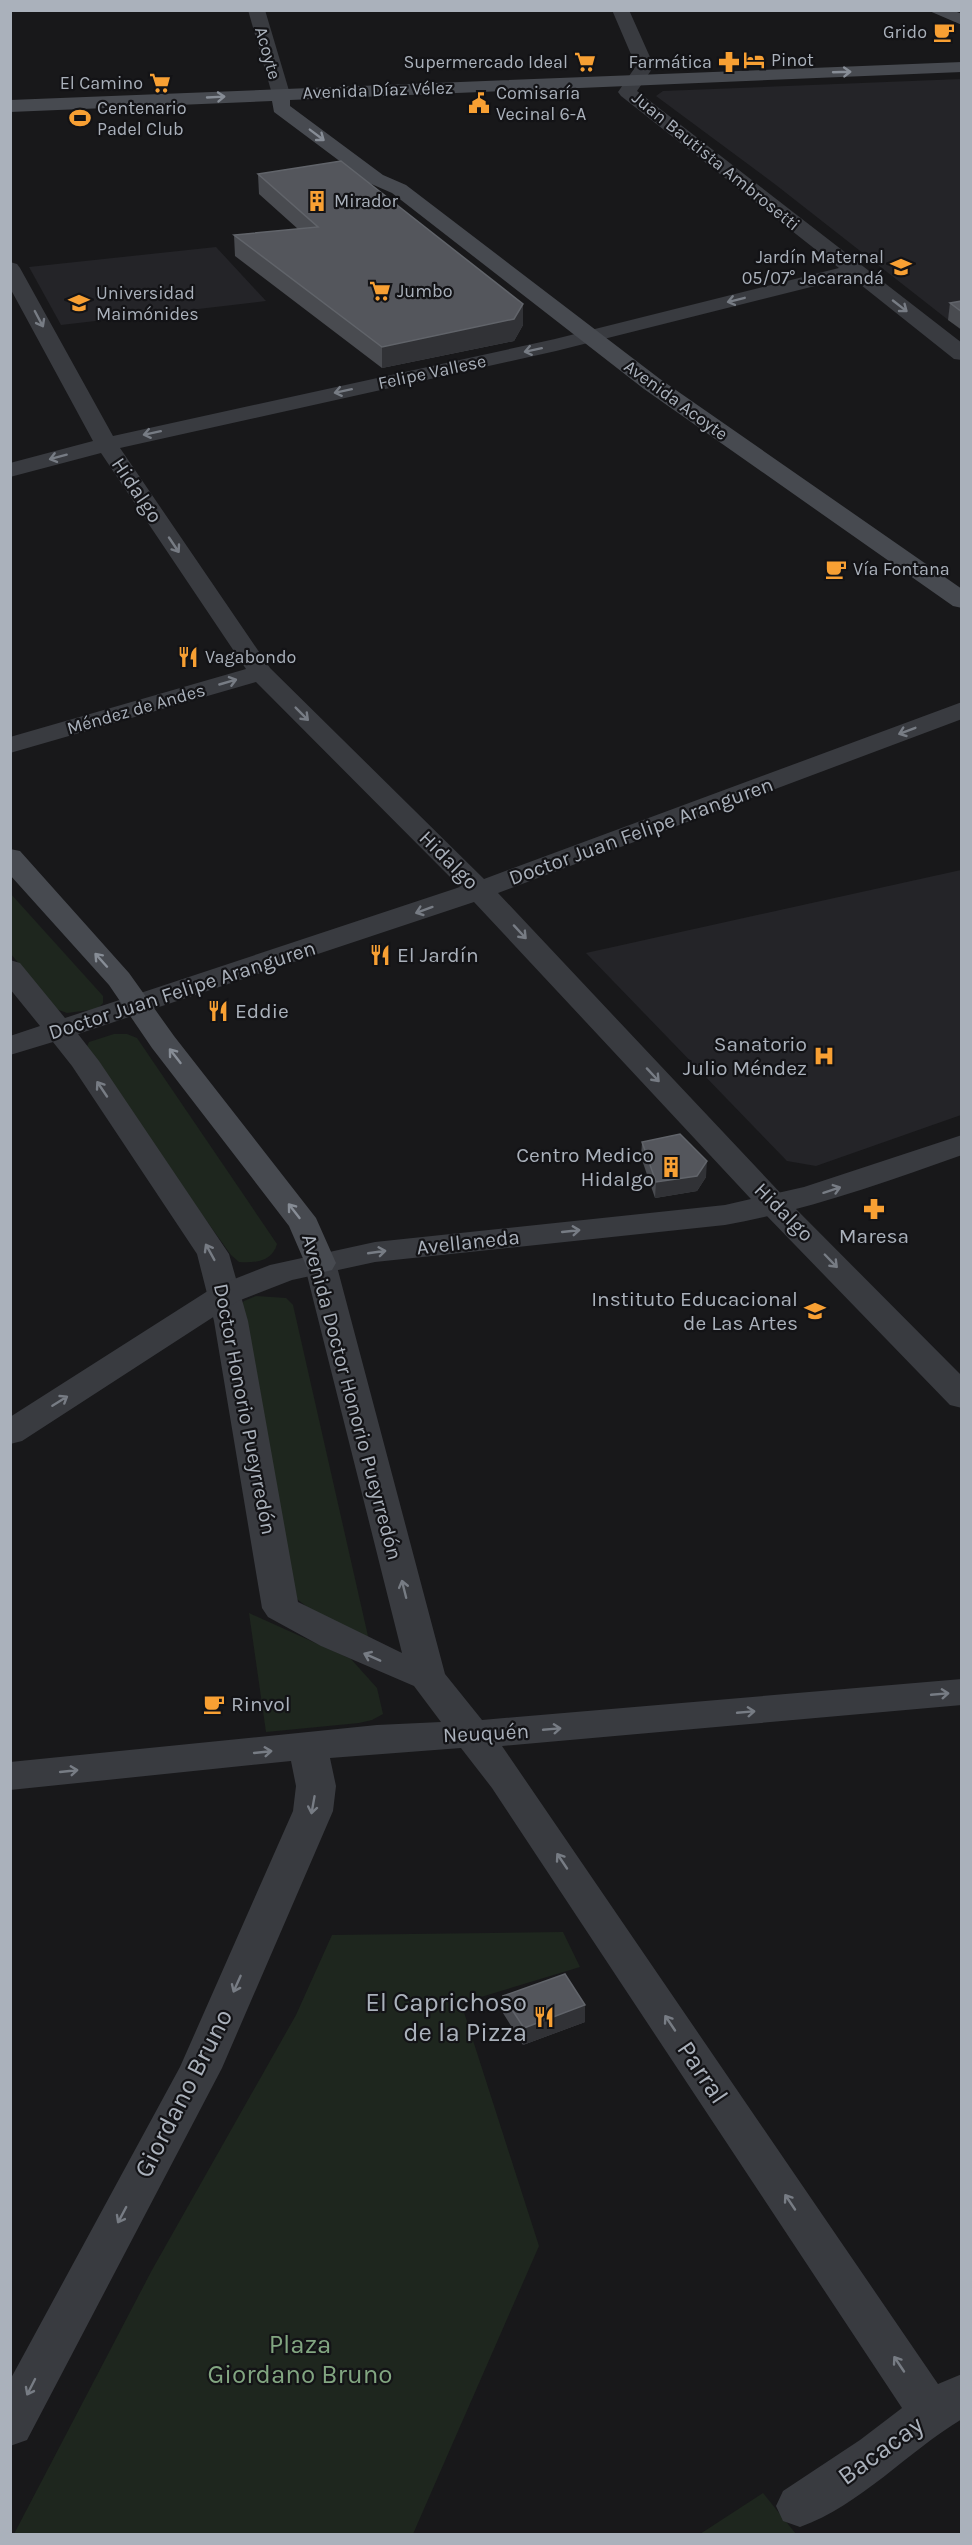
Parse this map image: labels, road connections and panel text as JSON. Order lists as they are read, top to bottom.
{
  "streets": {
    "main road": ["Avenida Díaz Vélez", "Avenida Acoyte", "Avenida Doctor Honorio Pueyrredón"],
    "street": [
      "Acoyte",
      "Juan Bautista Ambrosetti",
      "Felipe Vallese",
      "Hidalgo",
      "Méndez de Andes",
      "Doctor Juan Felipe Aranguren",
      "Avellaneda",
      "Doctor Honorio Pueyrredón",
      "Neuquén",
      "Parral",
      "Giordano Bruno",
      "Bacacay"
    ]
  },
  "crossings": [
    ["Acoyte", "Avenida Díaz Vélez"],
    ["Acoyte", "Avenida Acoyte"],
    ["Avenida Díaz Vélez", "Juan Bautista Ambrosetti"],
    ["Avenida Díaz Vélez", "Avenida Acoyte"],
    ["Juan Bautista Ambrosetti", "Felipe Vallese"],
    ["Felipe Vallese", "Avenida Acoyte"],
    ["Felipe Vallese", "Hidalgo"],
    ["Hidalgo", "Méndez de Andes"],
    ["Hidalgo", "Doctor Juan Felipe Aranguren"],
    ["Hidalgo", "Avellaneda"],
    ["Doctor Juan Felipe Aranguren", "Avenida Doctor Honorio Pueyrredón"],
    ["Doctor Juan Felipe Aranguren", "Doctor Honorio Pueyrredón"],
    ["Avellaneda", "Avenida Doctor Honorio Pueyrredón"],
    ["Avellaneda", "Doctor Honorio Pueyrredón"],
    ["Avenida Doctor Honorio Pueyrredón", "Doctor Honorio Pueyrredón"],
    ["Avenida Doctor Honorio Pueyrredón", "Neuquén"],
    ["Avenida Doctor Honorio Pueyrredón", "Parral"],
    ["Neuquén", "Parral"],
    ["Neuquén", "Giordano Bruno"],
    ["Parral", "Bacacay"]
  ],
  "one_way": [
    "Avenida Díaz Vélez",
    "Felipe Vallese",
    "Hidalgo",
    "Méndez de Andes",
    "Doctor Juan Felipe Aranguren",
    "Avellaneda",
    "Avenida Doctor Honorio Pueyrredón",
    "Doctor Honorio Pueyrredón",
    "Neuquén",
    "Parral",
    "Giordano Bruno"
  ],
  "parks": ["Plaza Giordano Bruno"],
  "places": {
    "cafe": ["Grido", "Vía Fontana", "Rinvol"],
    "hotel": ["Pinot"],
    "supermarket": ["Supermercado Ideal", "El Camino", "Jumbo"],
    "pharmacy": ["Farmática", "Maresa"],
    "public building": ["Comisaría Vecinal 6-A"],
    "sports": ["Centenario Padel Club"],
    "building": ["Mirador", "Centro Medico Hidalgo"],
    "school or university": ["Jardín Maternal 05/07° Jacarandá", "Universidad Maimónides", "Instituto Educacional de Las Artes"],
    "restaurant": [
      "Vagabondo",
      "El Jardín",
      "Eddie",
      "El Caprichoso de la Pizza"
    ],
    "hospital": ["Sanatorio Julio Méndez"]
  }
}
